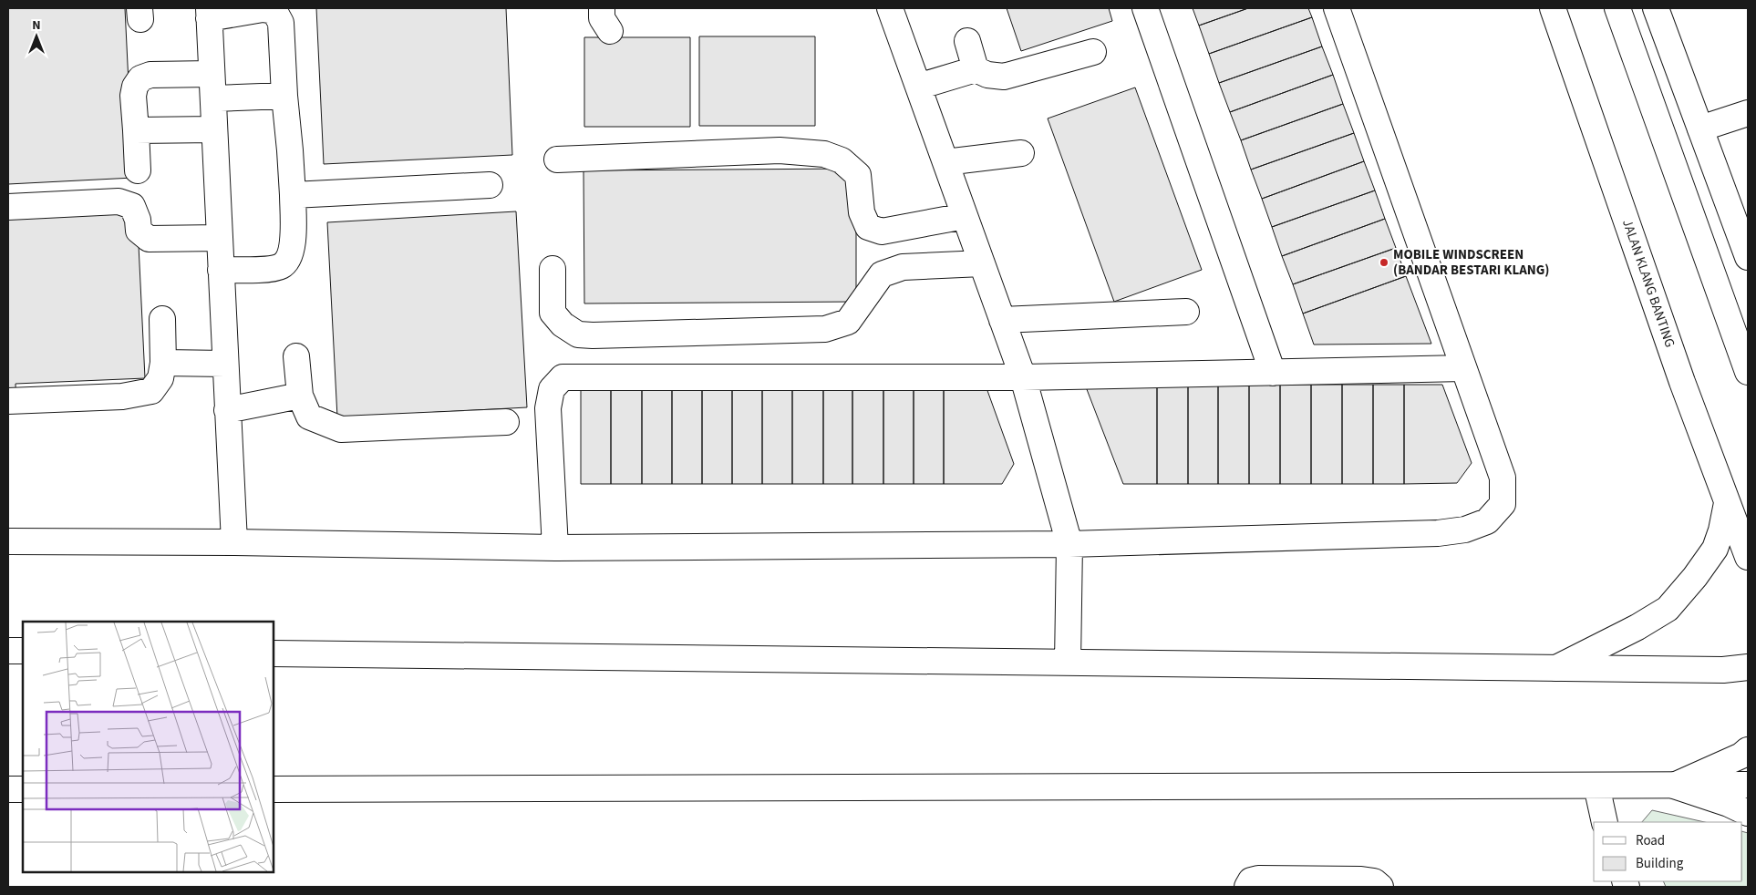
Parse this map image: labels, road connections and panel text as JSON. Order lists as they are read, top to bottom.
{
  "streets": {
    "main road": ["JALAN KLANG BANTING"]
  },
  "places": ["MOBILE WINDSCREEN (BANDAR BESTARI KLANG)"],
  "legend": ["Road", "Building"],
  "north": "top"
}
